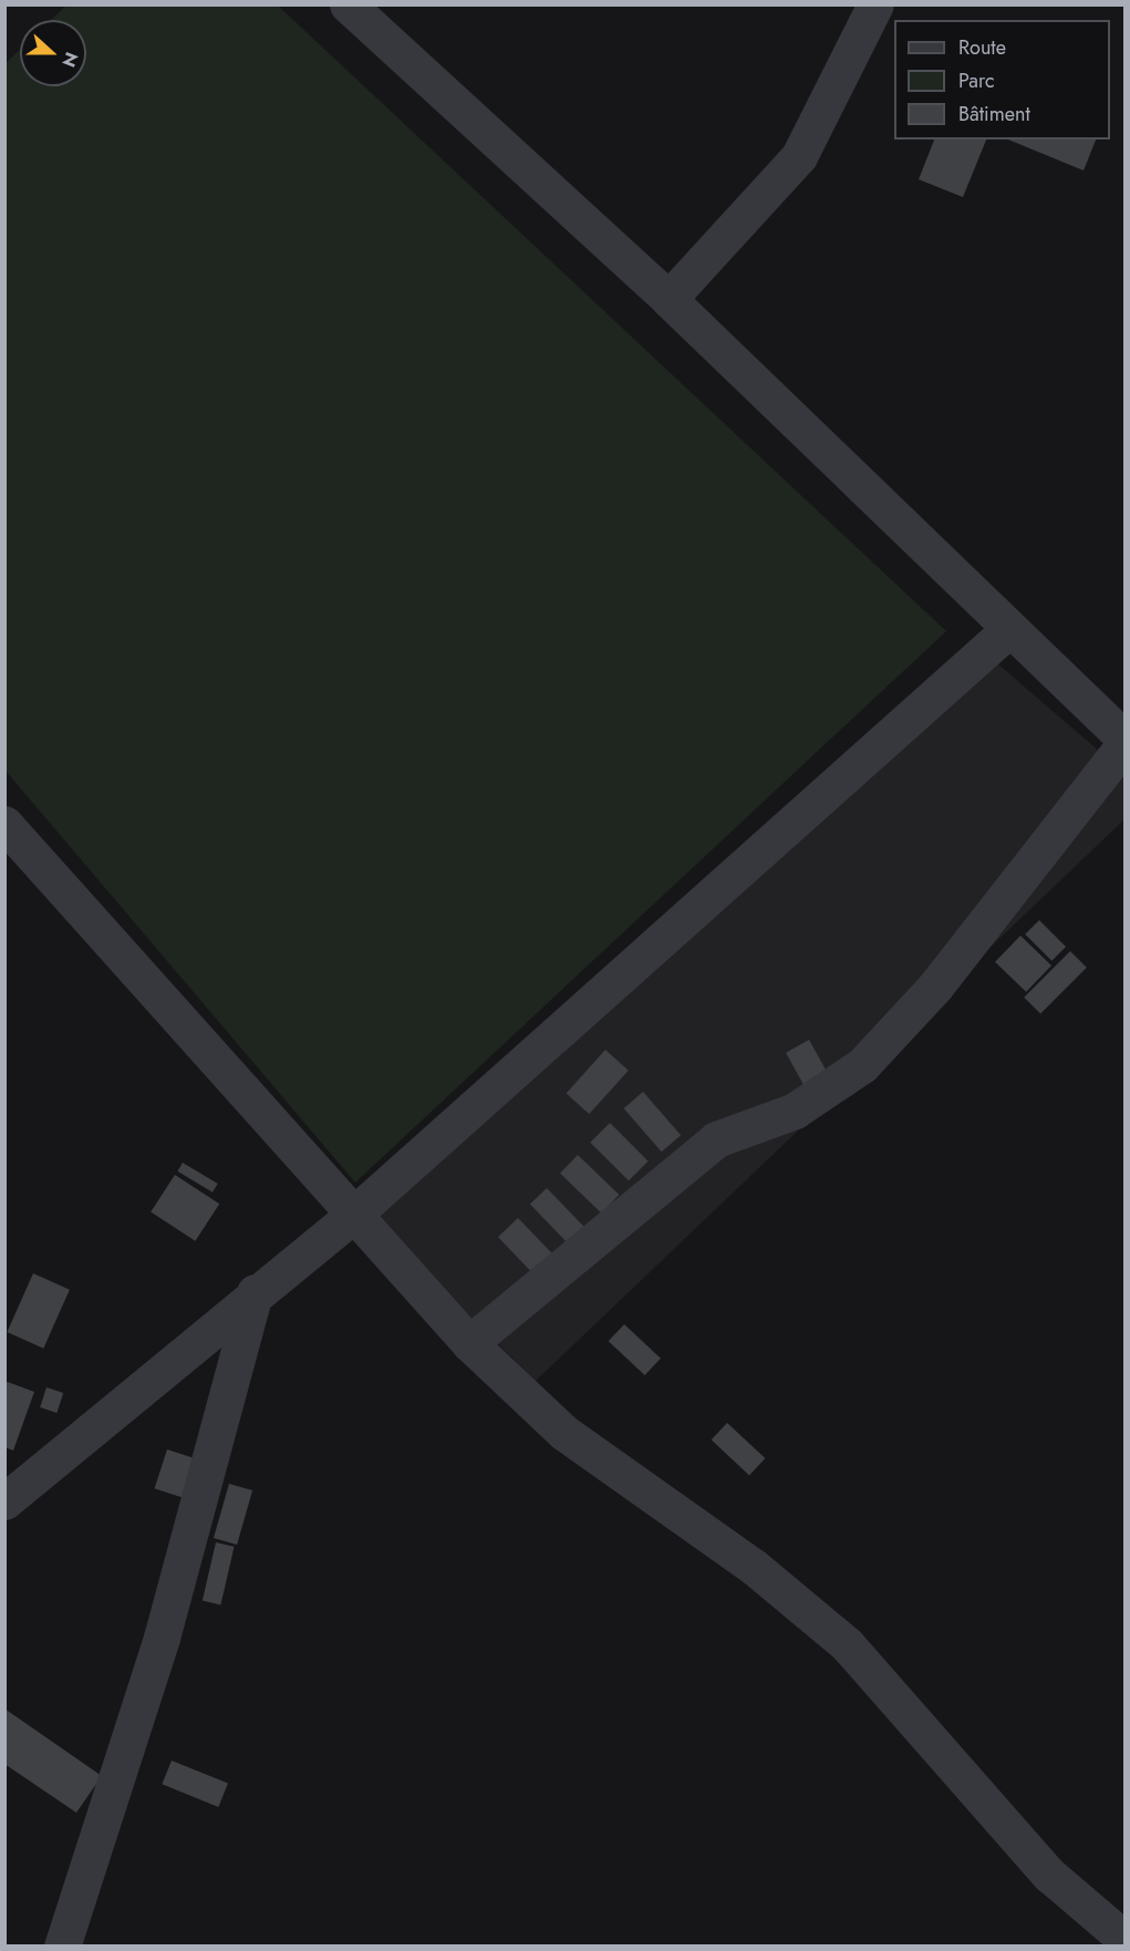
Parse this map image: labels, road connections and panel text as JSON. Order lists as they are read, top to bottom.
{
  "legend": ["Route", "Parc", "Bâtiment"],
  "north": "right"
}
